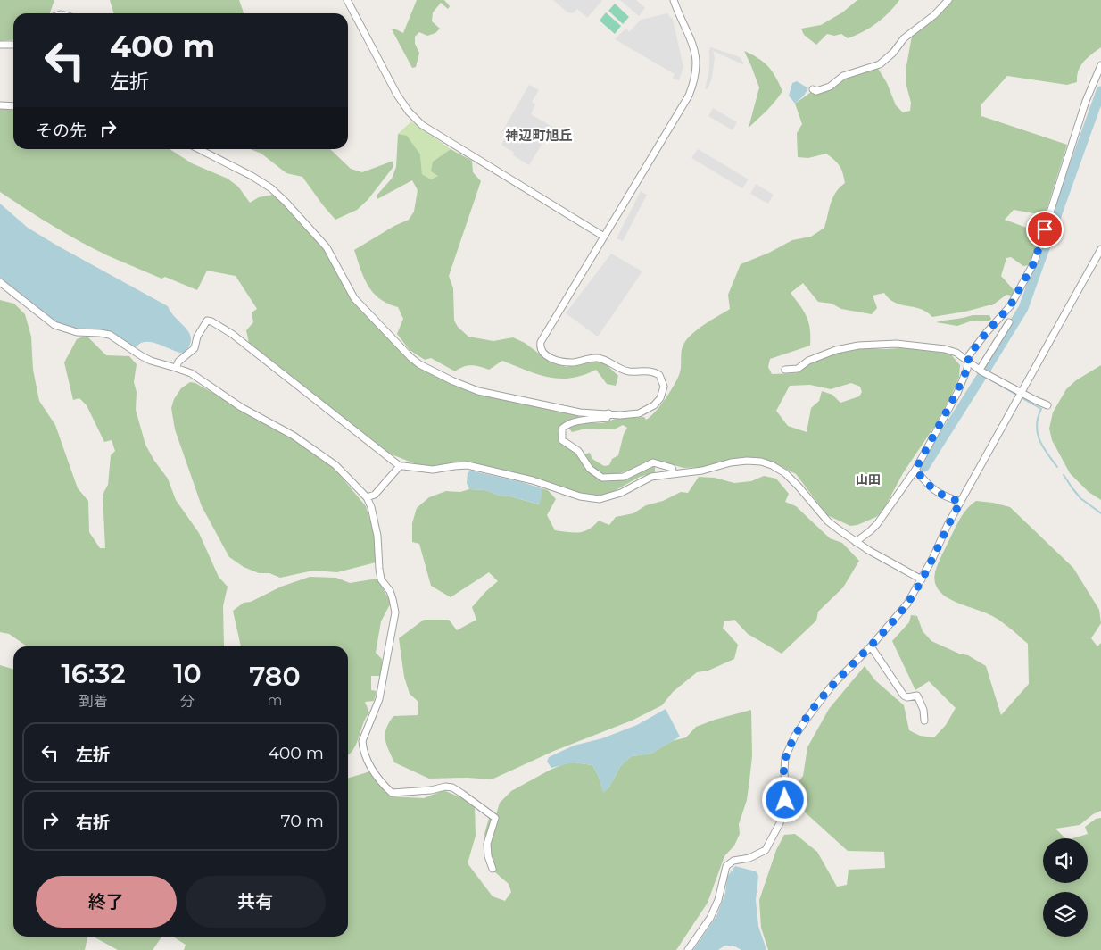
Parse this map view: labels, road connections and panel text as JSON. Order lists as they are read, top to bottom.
{
  "districts": ["神辺町旭丘", "山田"],
  "page": {
    "turn": ["400 m", "左折"],
    "then": "その先",
    "eta": [
      "16:32",
      "到着",
      "10",
      "分",
      "780",
      "m"
    ],
    "list": [
      {
        "name": "左折",
        "value": "400 m"
      },
      {
        "name": "右折",
        "value": "70 m"
      }
    ],
    "buttons": ["終了", "共有"]
  }
}
